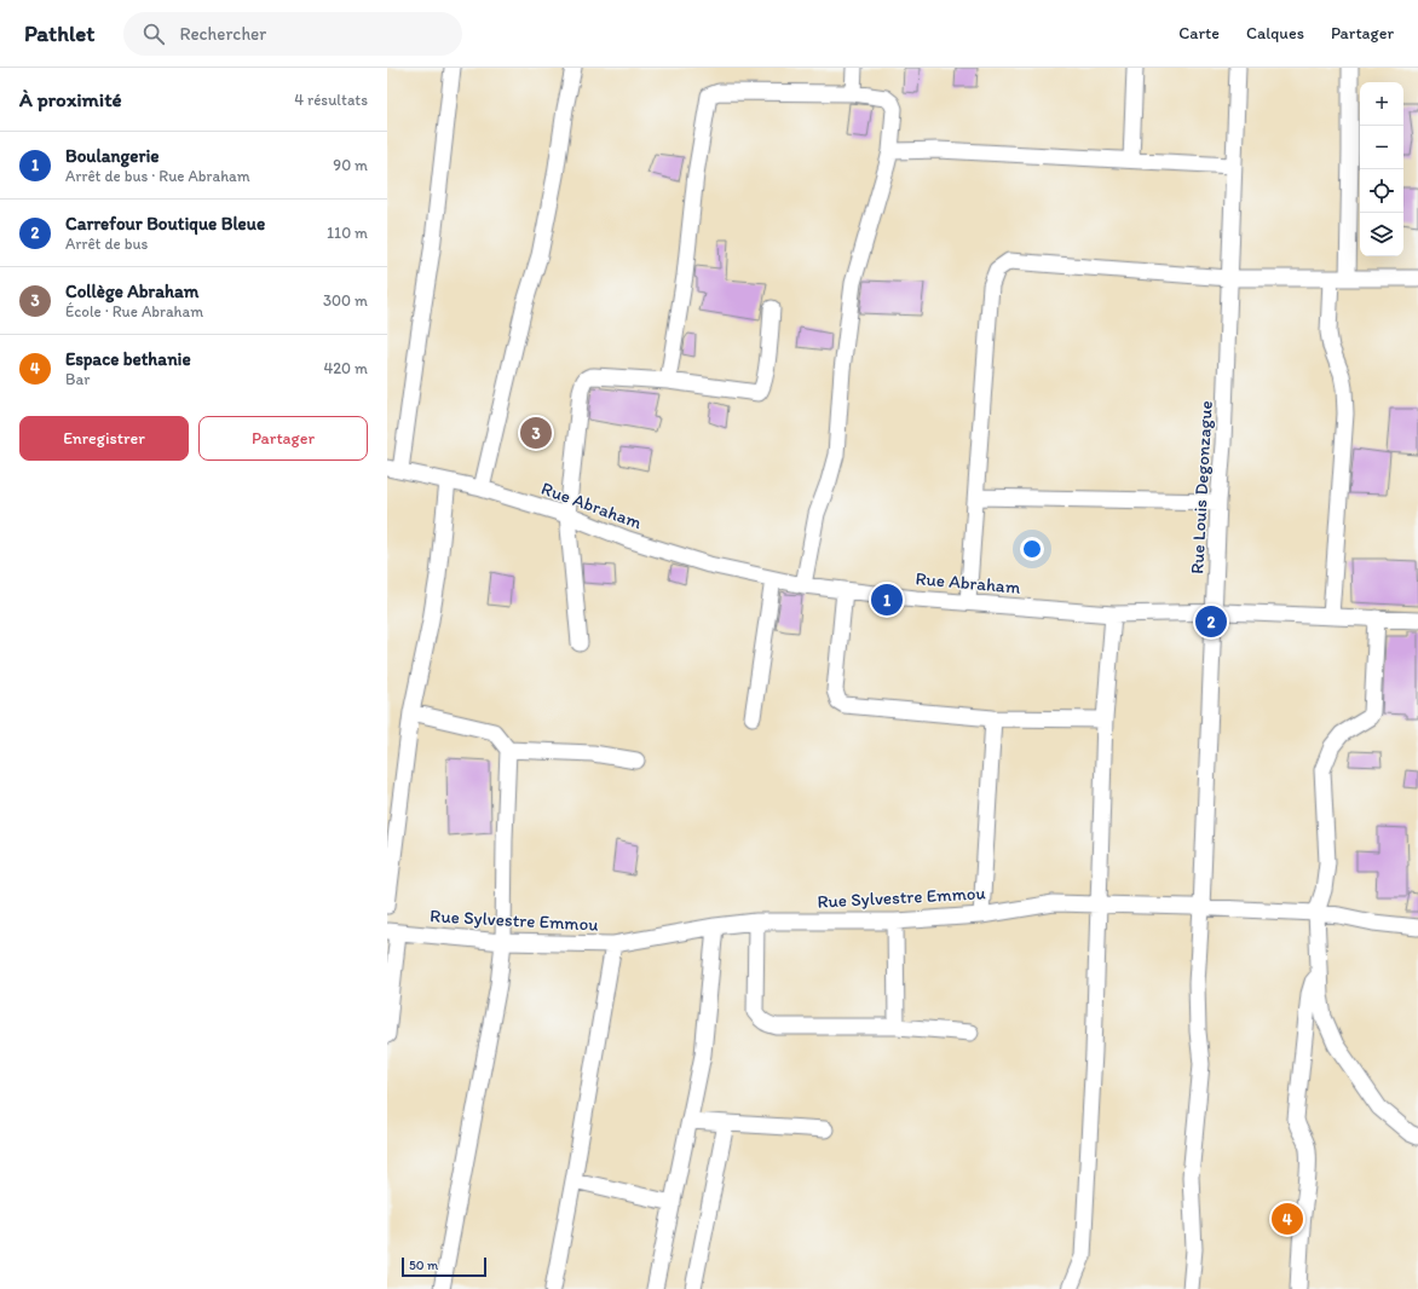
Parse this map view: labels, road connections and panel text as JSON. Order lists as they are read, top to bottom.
{
  "streets": {
    "street": ["Rue Louis Degonzague", "Rue Abraham", "Rue Sylvestre Emmou"]
  },
  "crossings": [
    ["Rue Louis Degonzague", "Rue Abraham"],
    ["Rue Louis Degonzague", "Rue Sylvestre Emmou"]
  ],
  "scale_bar": "50 m",
  "page": {
    "header": "Pathlet",
    "search": "Rechercher",
    "nav": ["Carte", "Calques", "Partager"],
    "heading": ["À proximité", "4 résultats"],
    "map_buttons": ["+", "−"],
    "list": [
      {
        "mark": "1",
        "name": "Boulangerie",
        "note": "Arrêt de bus · Rue Abraham",
        "value": "90 m"
      },
      {
        "mark": "2",
        "name": "Carrefour Boutique Bleue",
        "note": "Arrêt de bus",
        "value": "110 m"
      },
      {
        "mark": "3",
        "name": "Collège Abraham",
        "note": "École · Rue Abraham",
        "value": "300 m"
      },
      {
        "mark": "4",
        "name": "Espace bethanie",
        "note": "Bar",
        "value": "420 m"
      }
    ],
    "buttons": ["Enregistrer", "Partager"],
    "pins": [
      "3",
      "1",
      "2",
      "4"
    ],
    "scale": "50 m"
  }
}
